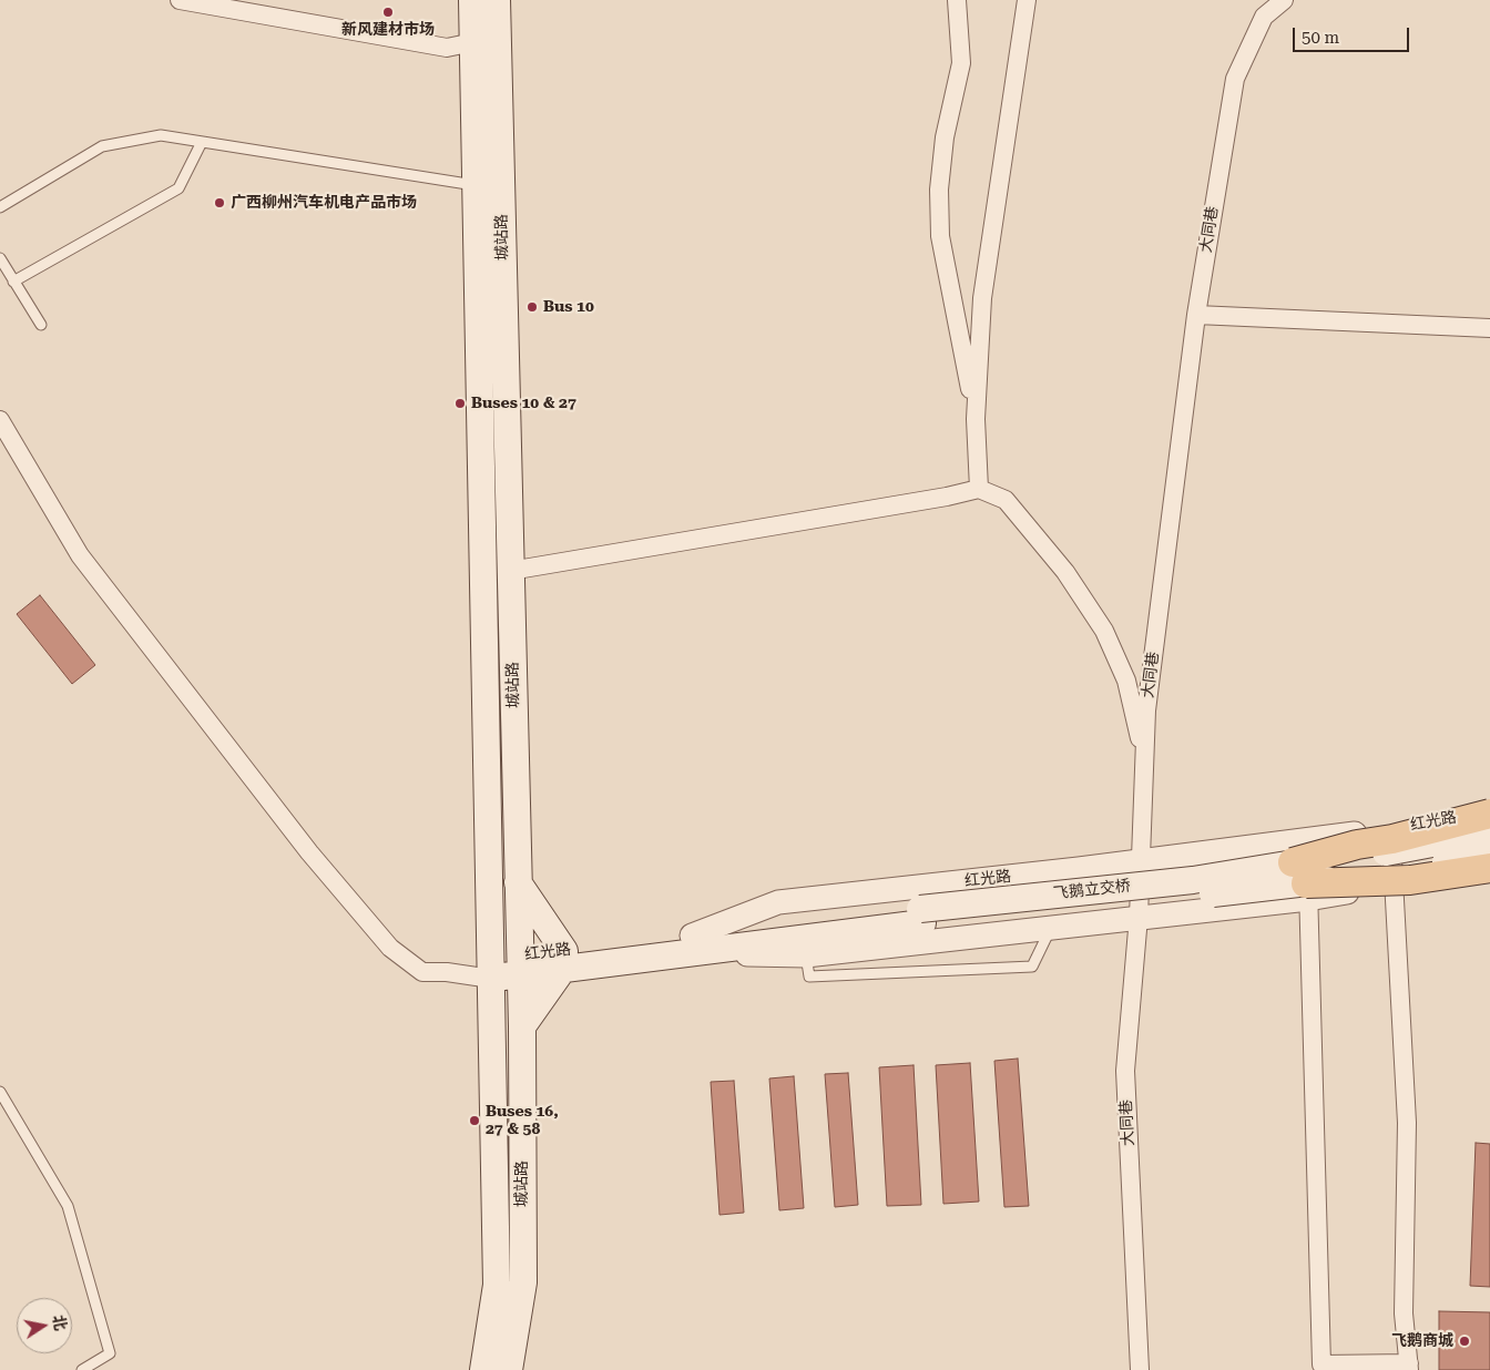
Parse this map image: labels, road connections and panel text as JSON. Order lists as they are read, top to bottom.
{
  "streets": {
    "main road": ["城站路", "红光路", "飞鹅立交桥"],
    "street": ["大同巷"]
  },
  "crossings": [
    ["大同巷", "红光路"],
    ["城站路", "红光路"],
    ["红光路", "飞鹅立交桥"]
  ],
  "places": [
    "新风建材市场",
    "广西柳州汽车机电产品市场",
    "Bus 10",
    "Buses 10 & 27",
    "Buses 16, 27 & 58",
    "飞鹅商城"
  ],
  "scale_bar": "50 m",
  "north": "right"
}
